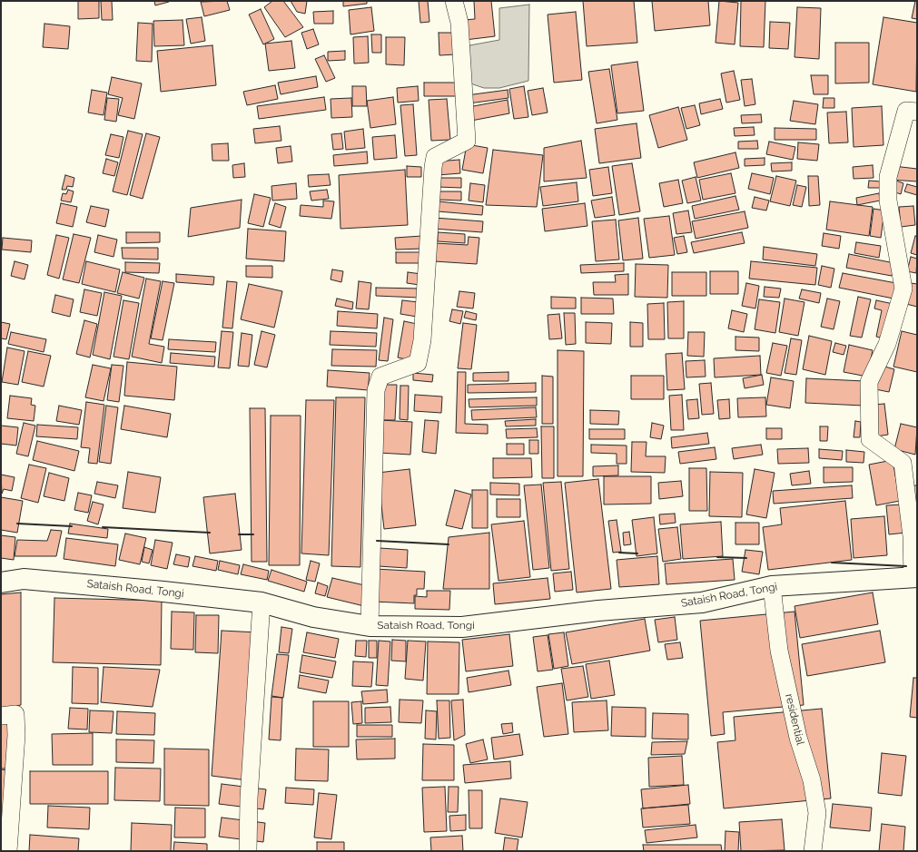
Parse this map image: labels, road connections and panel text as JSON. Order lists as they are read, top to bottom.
{
  "streets": {
    "street": ["Sataish Road, Tongi", "residential"]
  },
  "crossings": [
    ["Sataish Road, Tongi", "residential"]
  ]
}
